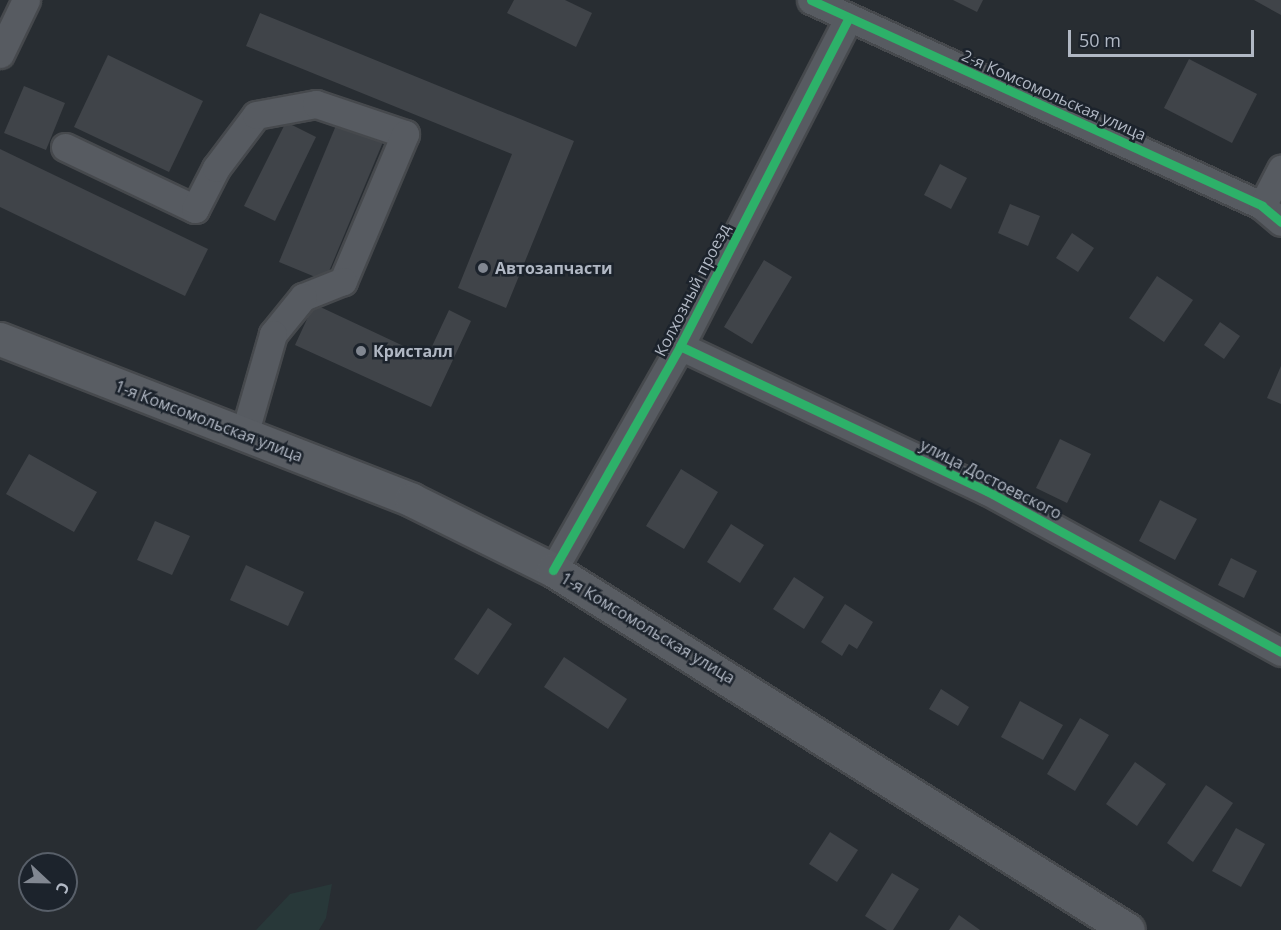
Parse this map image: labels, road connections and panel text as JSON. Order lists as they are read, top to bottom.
{
  "streets": {
    "main road": ["1-я Комсомольская улица"],
    "street": ["2-я Комсомольская улица", "Колхозный проезд", "улица Достоевского"]
  },
  "crossings": [
    ["2-я Комсомольская улица", "Колхозный проезд"],
    ["Колхозный проезд", "1-я Комсомольская улица"],
    ["Колхозный проезд", "улица Достоевского"]
  ],
  "places": ["Автозапчасти", "Кристалл"],
  "scale_bar": "50 m",
  "north": "right"
}
